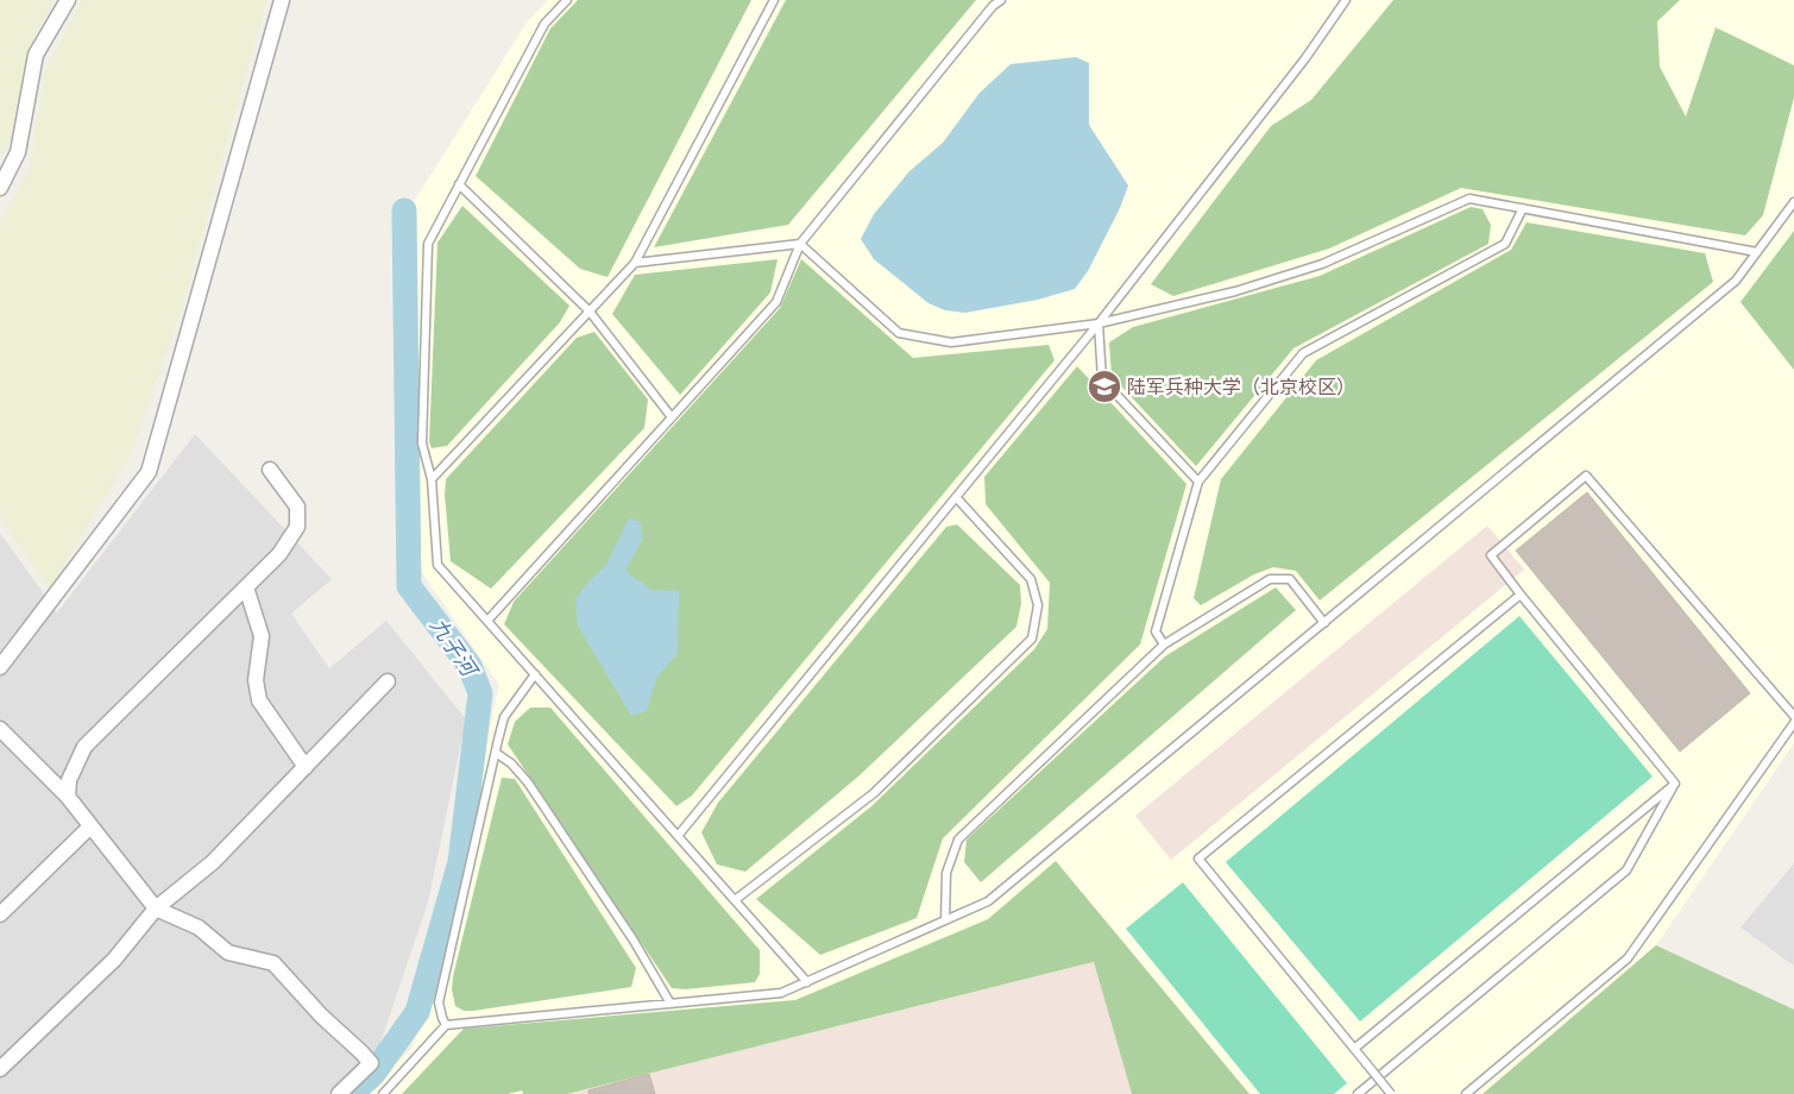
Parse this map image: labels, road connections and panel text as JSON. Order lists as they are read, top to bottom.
{
  "water": ["九子河"],
  "places": {
    "school or university": ["陆军兵种大学（北京校区）"]
  }
}
